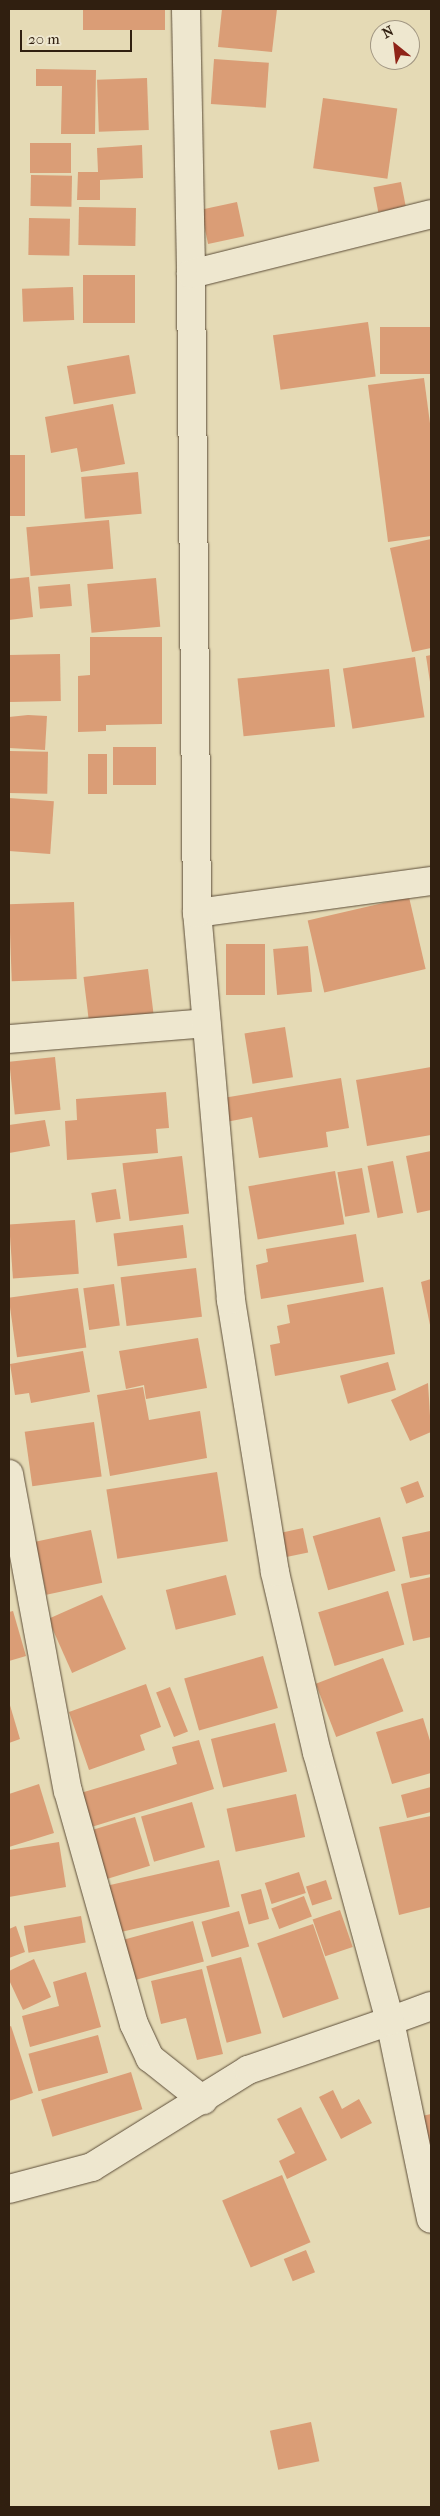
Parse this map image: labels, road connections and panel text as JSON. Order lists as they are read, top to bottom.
{
  "scale_bar": "20 m",
  "north": "top left"
}
